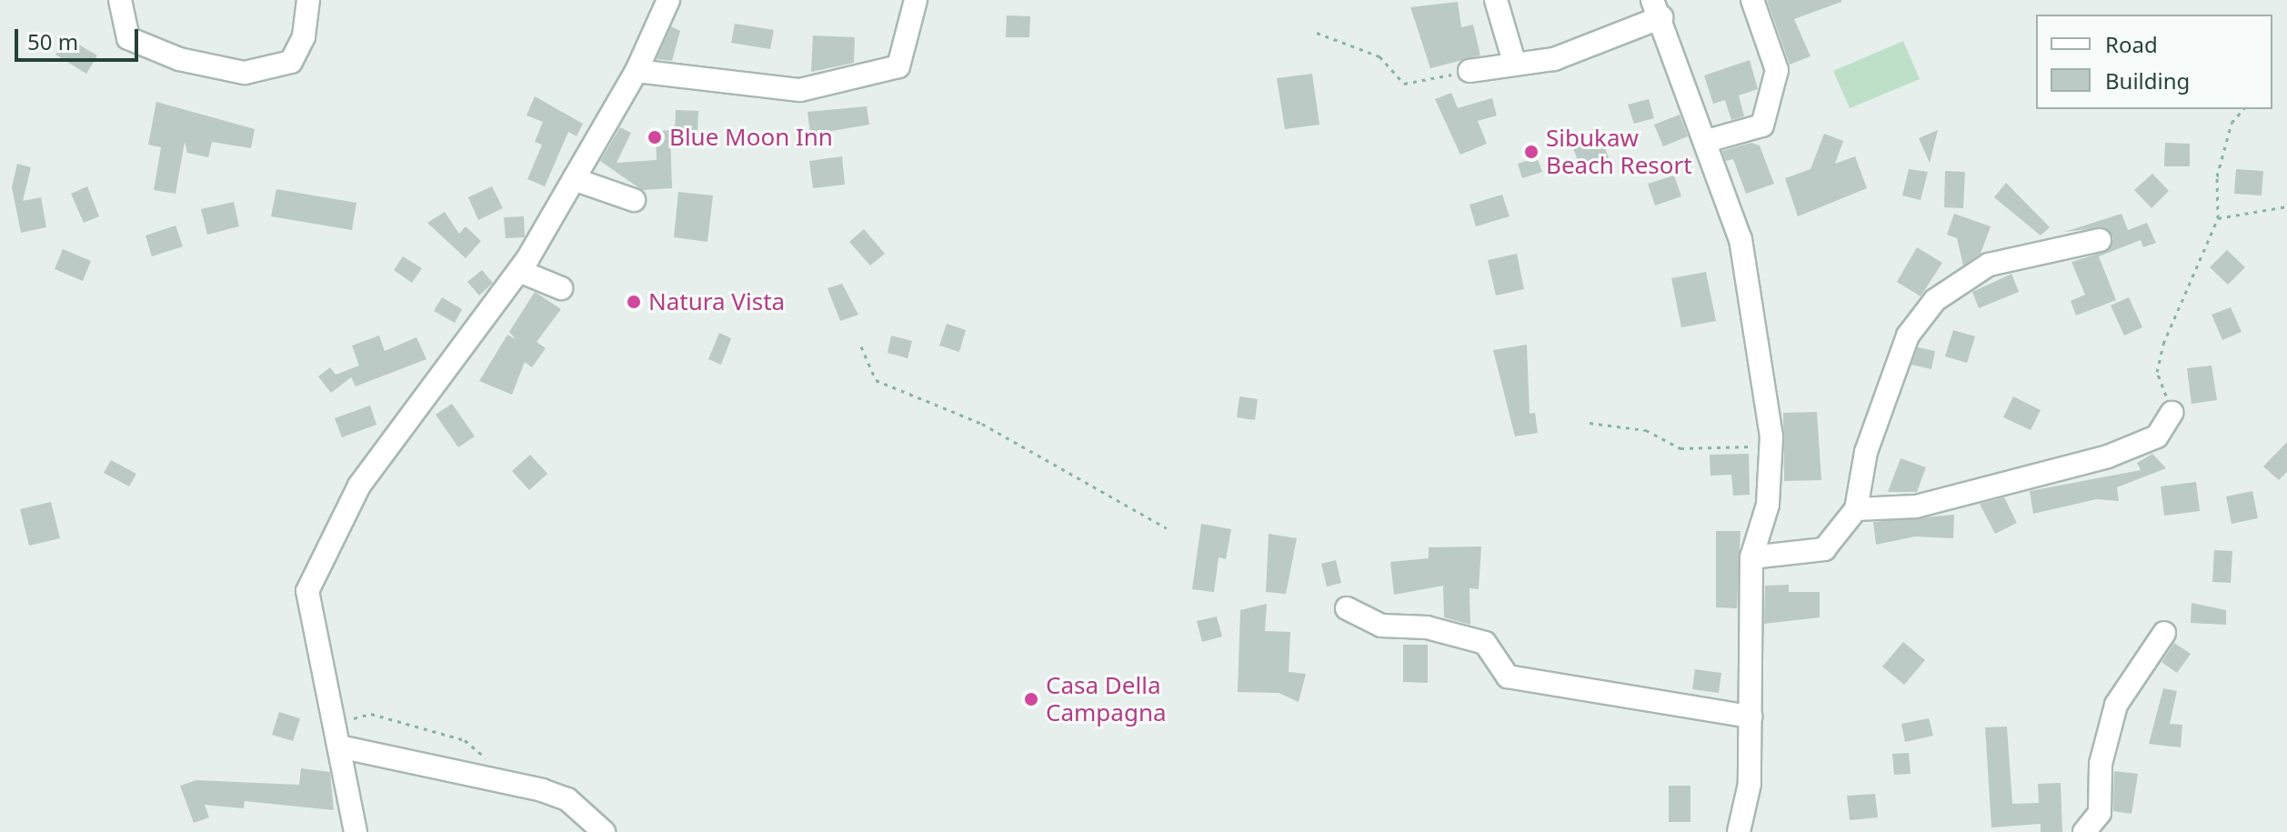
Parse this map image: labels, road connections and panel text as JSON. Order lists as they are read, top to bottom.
{
  "places": [
    "Blue Moon Inn",
    "Sibukaw Beach Resort",
    "Natura Vista",
    "Casa Della Campagna"
  ],
  "legend": ["Road", "Building"],
  "scale_bar": "50 m"
}
